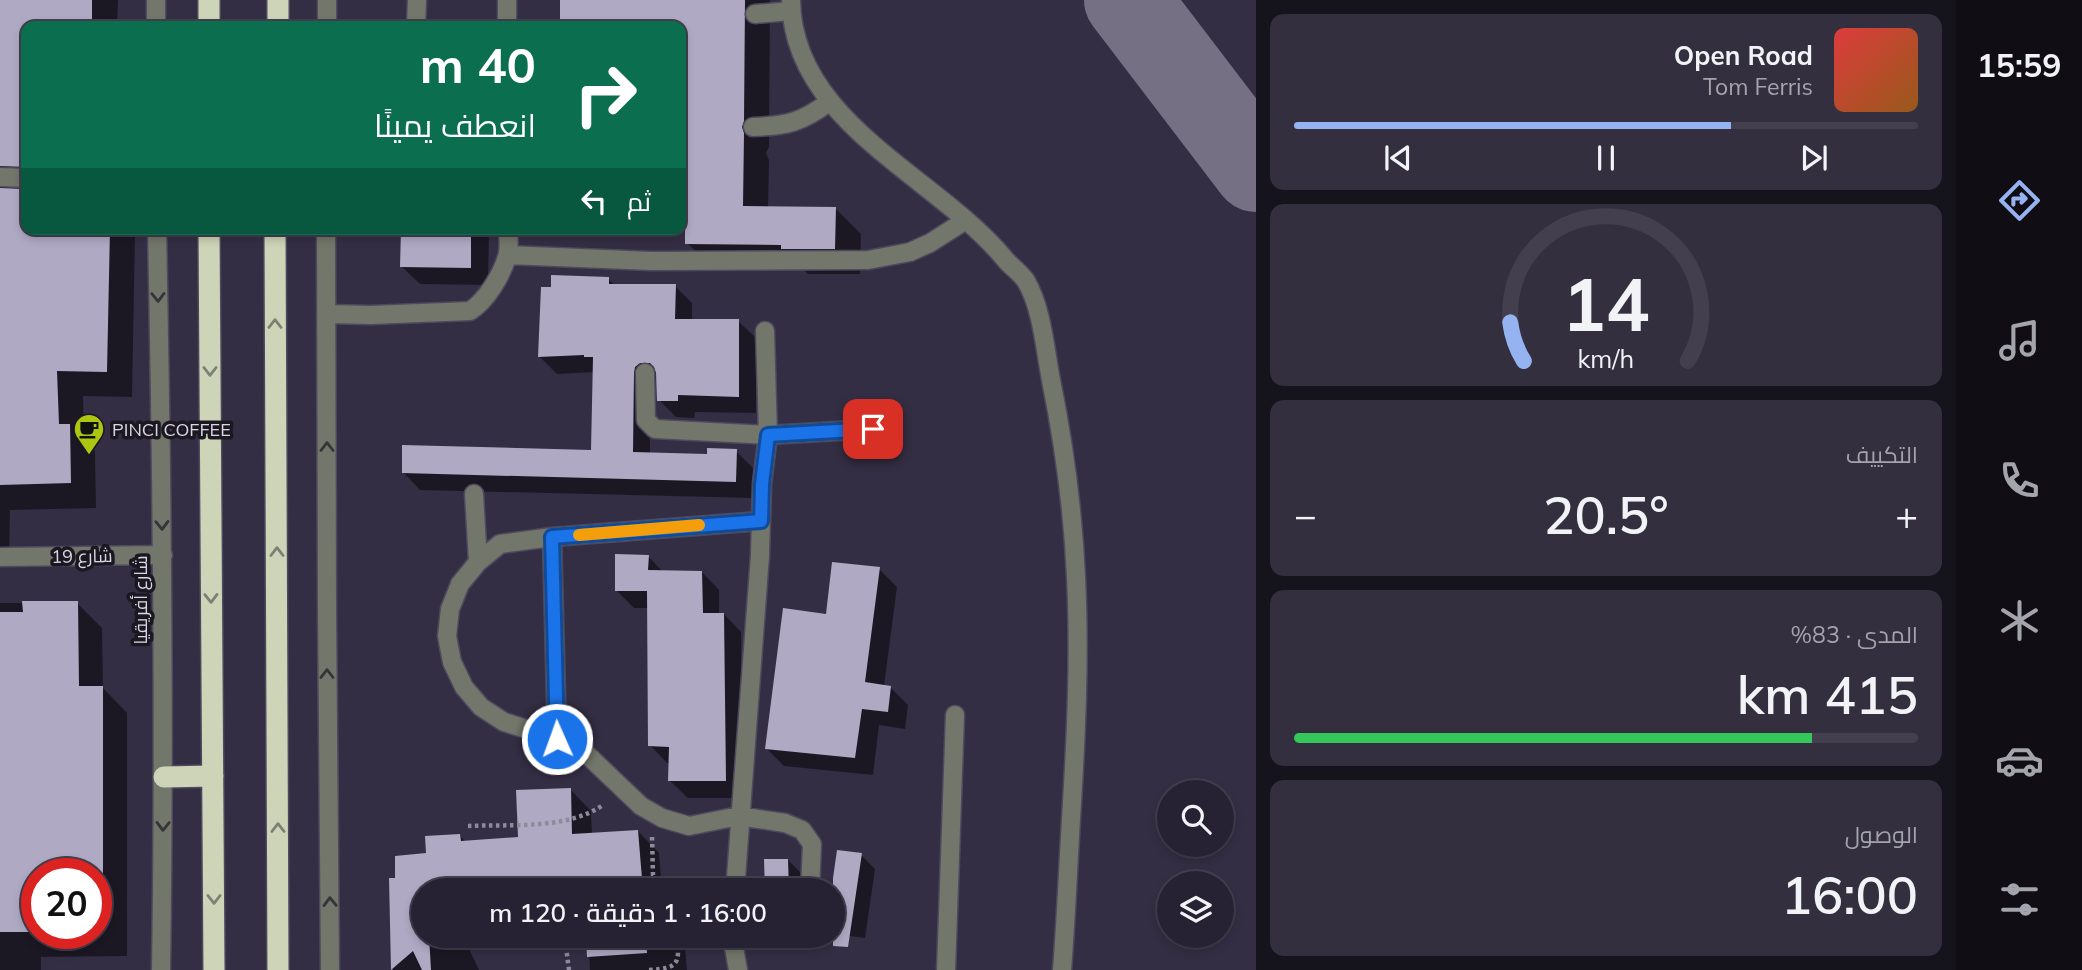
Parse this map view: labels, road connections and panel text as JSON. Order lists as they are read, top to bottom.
{
  "streets": {
    "street": ["شارع 19", "شارع أفريقيا"]
  },
  "crossings": [
    ["شارع 19", "شارع أفريقيا"]
  ],
  "one_way": ["شارع أفريقيا"],
  "places": {
    "cafe": ["PINCI COFFEE"]
  },
  "page": {
    "tabs": "15:59",
    "turn": ["40 m", "انعطف يمينًا"],
    "song": ["Open Road", "Tom Ferris"],
    "then": "ثم",
    "tile": [
      "التكييف",
      ["المدى · 83%", "415 km"],
      ["الوصول", "16:00"]
    ],
    "heat": ["−", "20.5°", "+"],
    "limit": "20",
    "trip": "16:00 · 1 دقيقة · 120 m",
    "gauge": ["14", "km/h"]
  }
}
